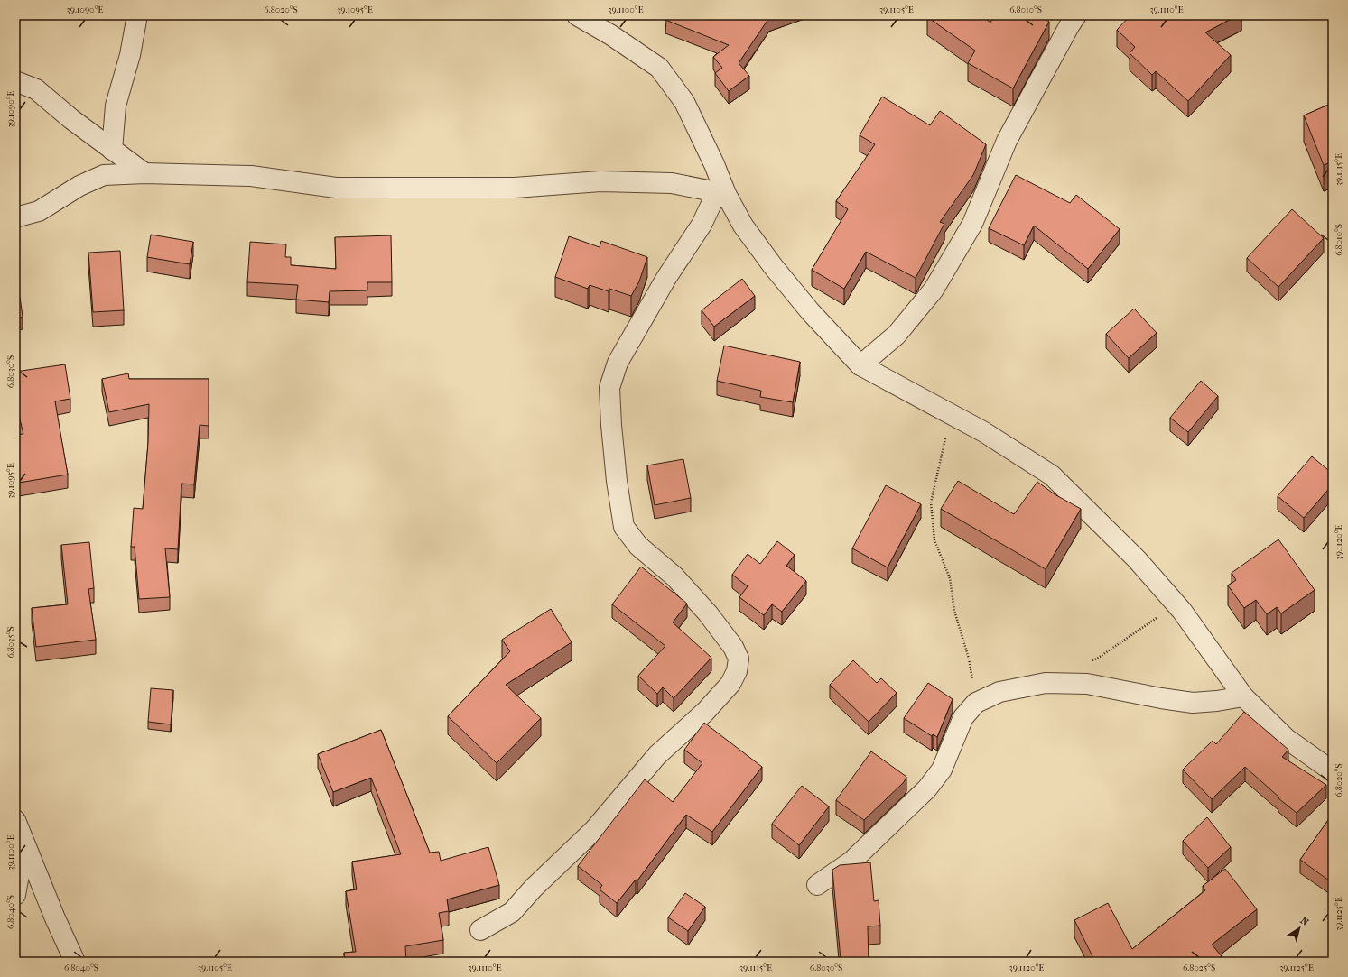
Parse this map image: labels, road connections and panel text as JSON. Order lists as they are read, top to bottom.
{
  "north": "top right",
  "coordinates": [
    "39.1090°E",
    "6.8020°S",
    "39.1095°E",
    "39.1100°E",
    "39.1105°E",
    "6.8010°S",
    "39.1110°E",
    "39.1115°E",
    "6.8030°S",
    "39.1120°E",
    "6.8035°S",
    "6.8040°S",
    "39.1125°E",
    "6.8025°S"
  ]
}
